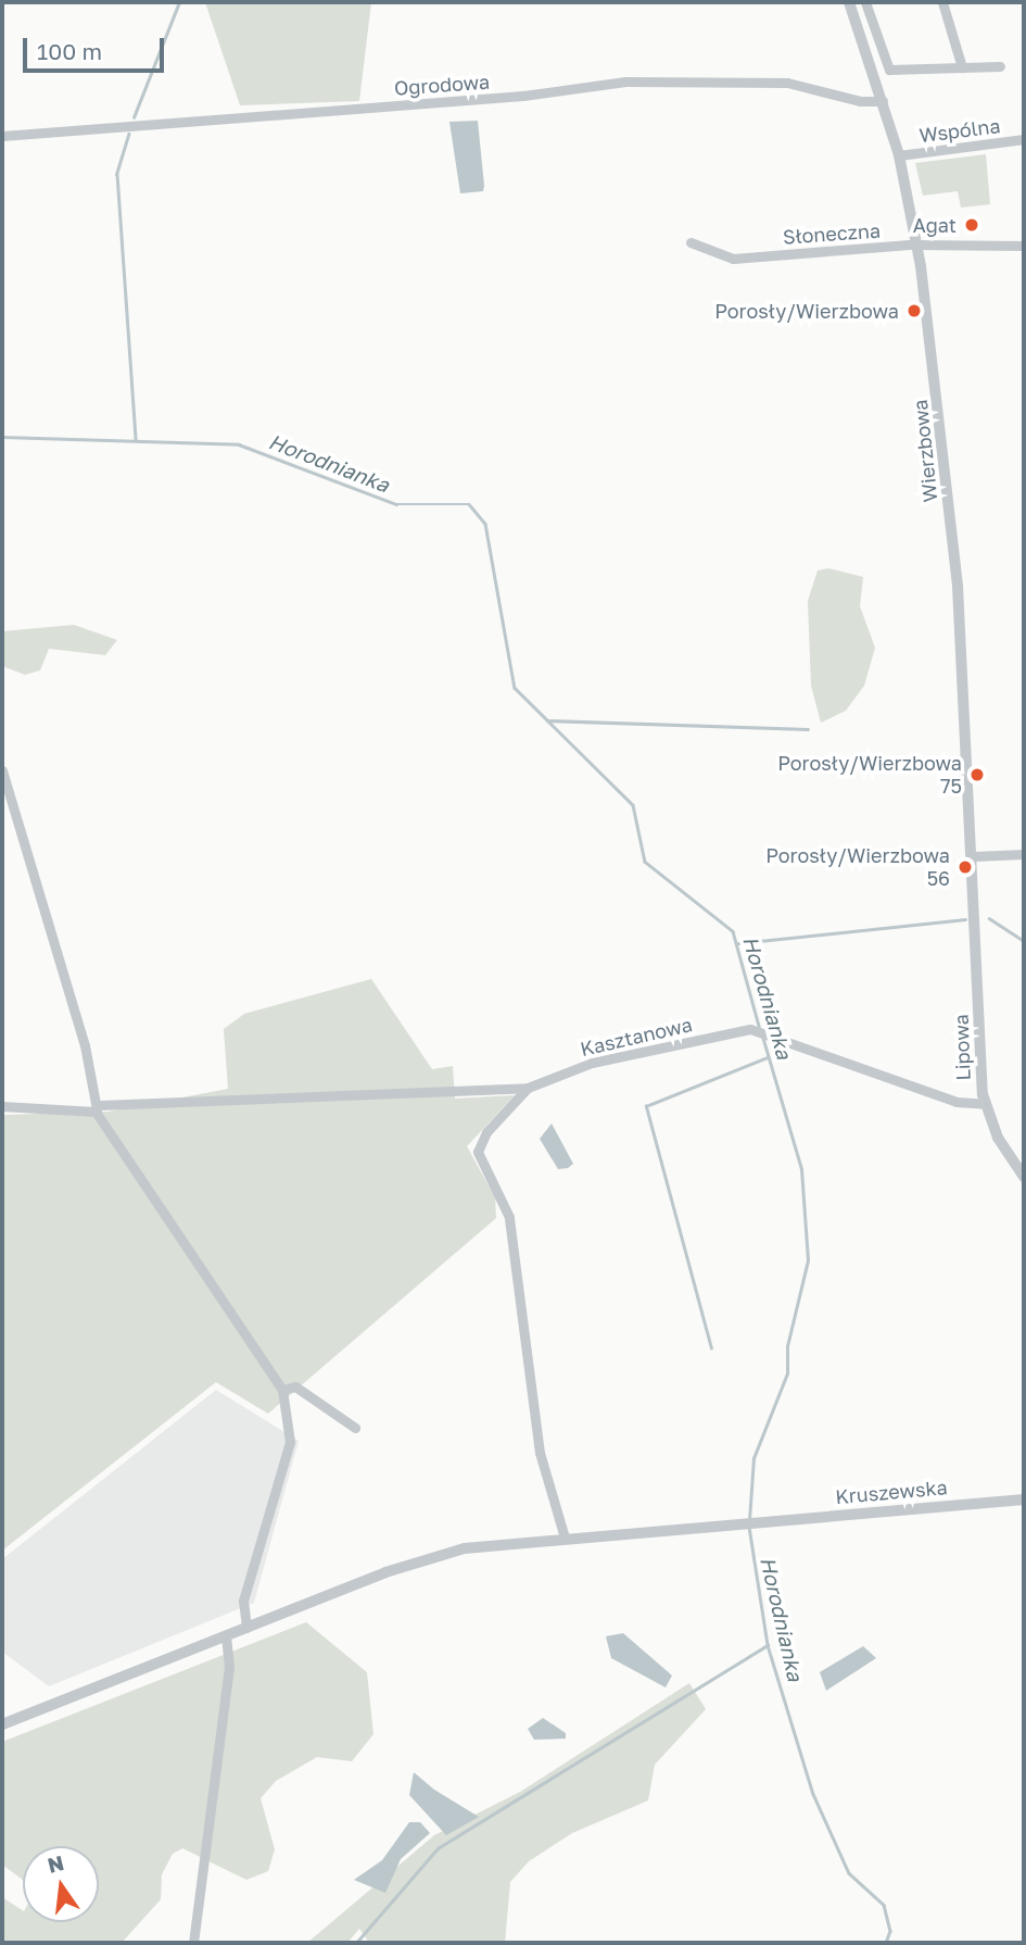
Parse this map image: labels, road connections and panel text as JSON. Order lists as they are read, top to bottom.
{
  "streets": {
    "street": [
      "Ogrodowa",
      "Wspólna",
      "Słoneczna",
      "Wierzbowa",
      "Kasztanowa",
      "Lipowa",
      "Kruszewska"
    ]
  },
  "crossings": [
    ["Ogrodowa", "Wierzbowa"],
    ["Wspólna", "Wierzbowa"],
    ["Słoneczna", "Wierzbowa"],
    ["Wierzbowa", "Lipowa"],
    ["Kasztanowa", "Lipowa"]
  ],
  "water": ["Horodnianka"],
  "places": [
    "Agat",
    "Porosły/Wierzbowa",
    "Porosły/Wierzbowa 75",
    "Porosły/Wierzbowa 56"
  ],
  "scale_bar": "100 m",
  "north": "top"
}
